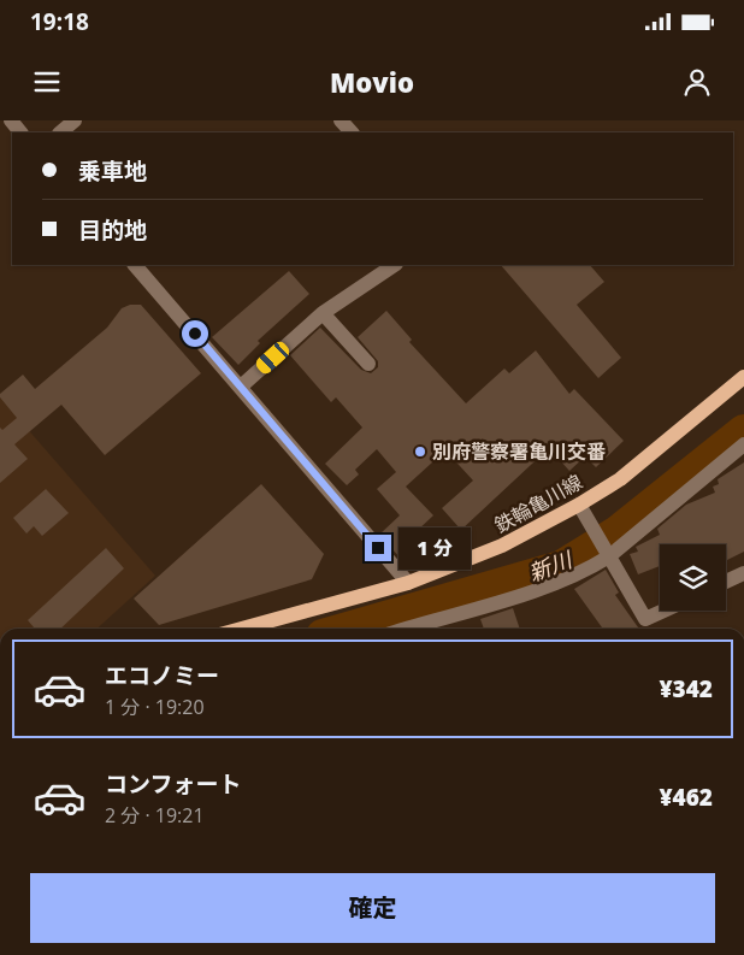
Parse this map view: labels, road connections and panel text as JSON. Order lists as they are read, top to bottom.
{
  "streets": {
    "main road": ["鉄輪亀川線"]
  },
  "water": ["新川"],
  "places": ["別府警察署亀川交番"],
  "page": {
    "status": "19:18",
    "header": "Movio",
    "banner": ["乗車地", "目的地"],
    "bubble": "1 分",
    "list": [
      {
        "name": "エコノミー",
        "note": "1 分 · 19:20",
        "value": "¥342"
      },
      {
        "name": "コンフォート",
        "note": "2 分 · 19:21",
        "value": "¥462"
      }
    ],
    "buttons": "確定"
  }
}
